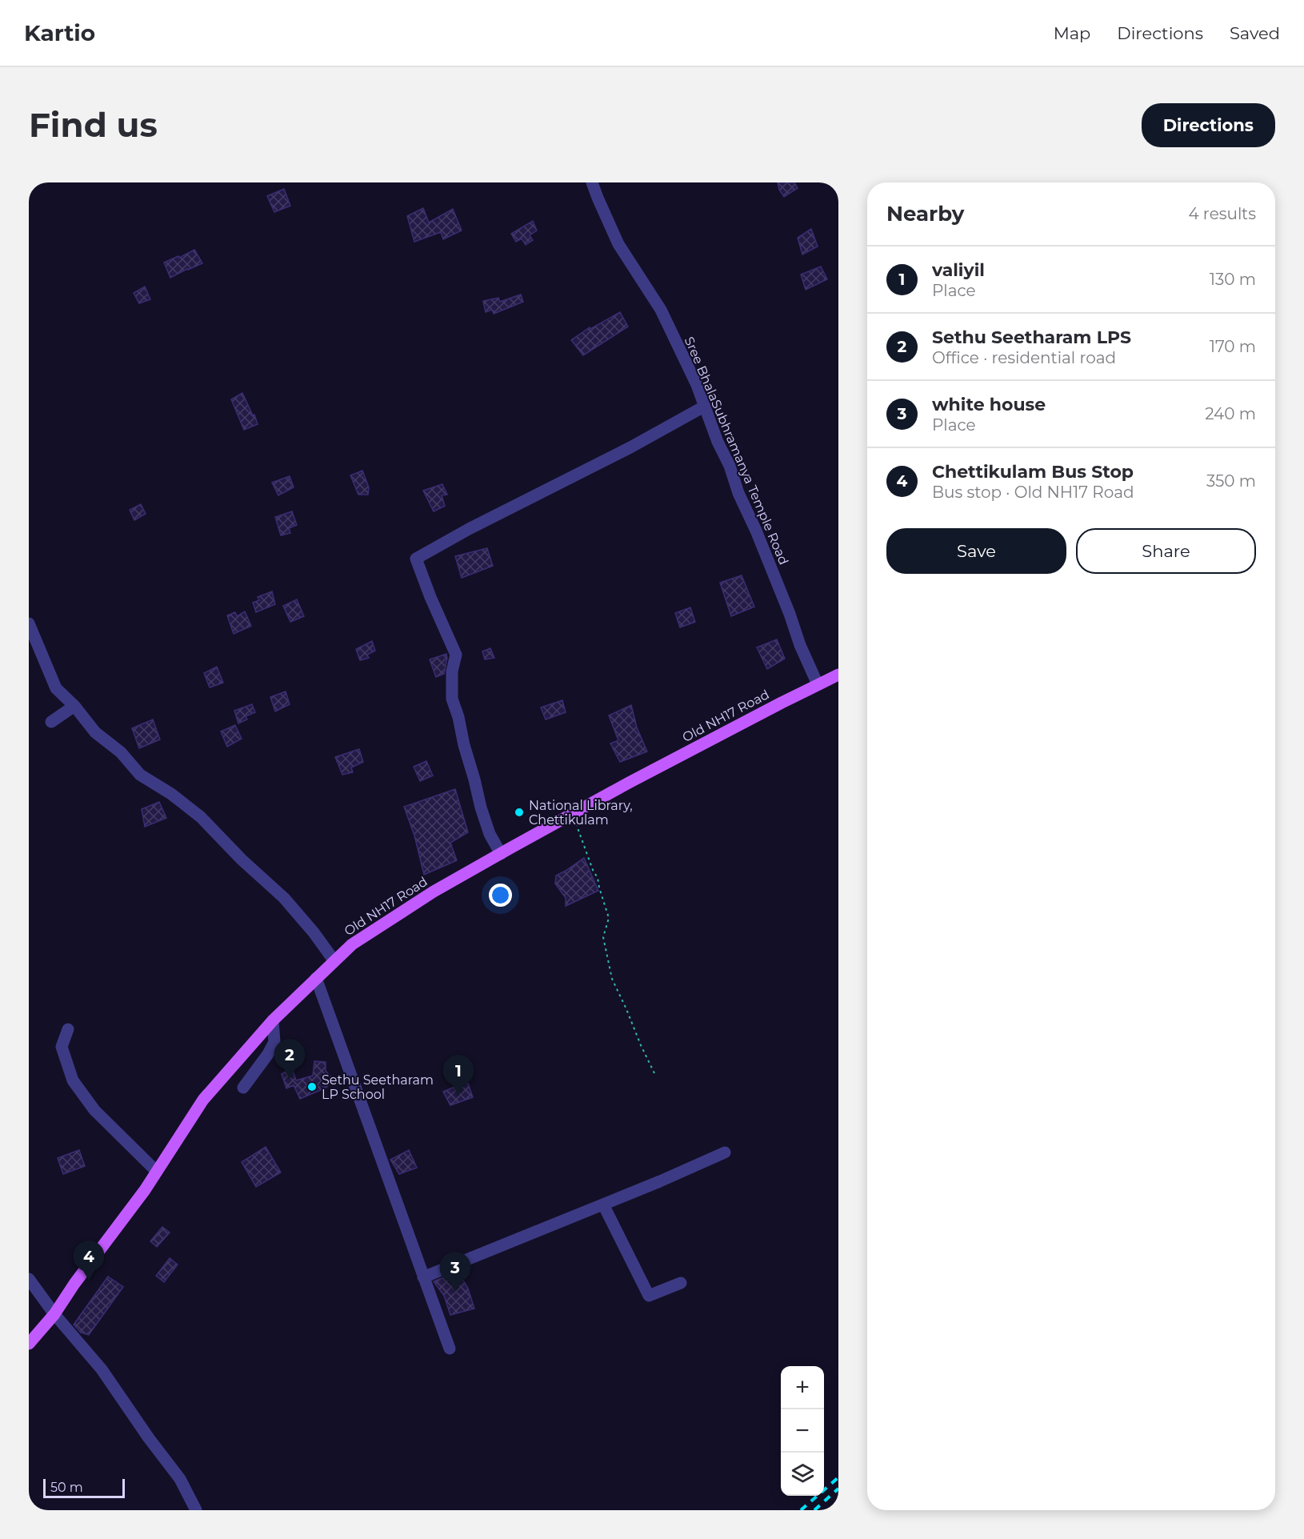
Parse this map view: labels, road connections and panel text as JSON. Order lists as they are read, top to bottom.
{
  "streets": {
    "main road": ["Old NH17 Road"],
    "street": ["Sree BhalaSubhramanya Temple Road"]
  },
  "crossings": [
    ["Sree BhalaSubhramanya Temple Road", "Old NH17 Road"]
  ],
  "places": ["National Library, Chettikulam", "Sethu Seetharam LP School"],
  "scale_bar": "50 m",
  "page": {
    "header": "Kartio",
    "nav": ["Map", "Directions", "Saved"],
    "buttons": [
      "Directions",
      ["Save", "Share"]
    ],
    "title": "Find us",
    "heading": ["Nearby", "4 results"],
    "list": [
      {
        "mark": "1",
        "name": "valiyil",
        "note": "Place",
        "value": "130 m"
      },
      {
        "mark": "2",
        "name": "Sethu Seetharam LPS",
        "note": "Office · residential road",
        "value": "170 m"
      },
      {
        "mark": "3",
        "name": "white house",
        "note": "Place",
        "value": "240 m"
      },
      {
        "mark": "4",
        "name": "Chettikulam Bus Stop",
        "note": "Bus stop · Old NH17 Road",
        "value": "350 m"
      }
    ],
    "pins": [
      "2",
      "1",
      "4",
      "3"
    ],
    "map_buttons": ["+", "−"],
    "scale": "50 m"
  }
}
